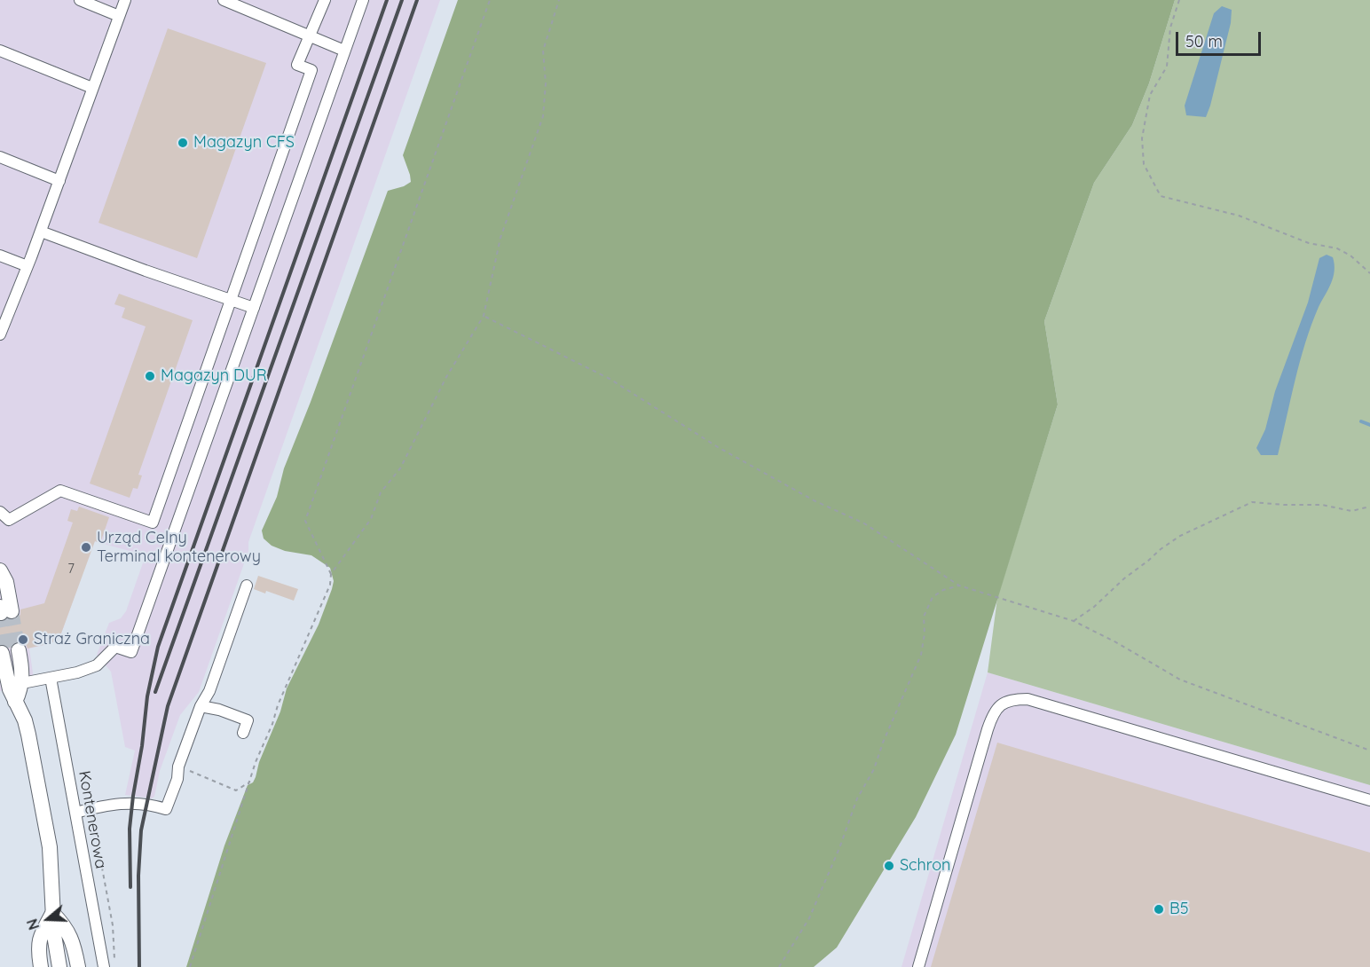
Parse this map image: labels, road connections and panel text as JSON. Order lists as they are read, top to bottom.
{
  "streets": {
    "lane": ["Kontenerowa"]
  },
  "places": [
    "Magazyn CFS",
    "Magazyn DUR",
    "Urząd Celny Terminal kontenerowy",
    "Straż Graniczna",
    "Schron",
    "B5"
  ],
  "house_numbers": ["7"],
  "scale_bar": "50 m",
  "north": "left"
}
